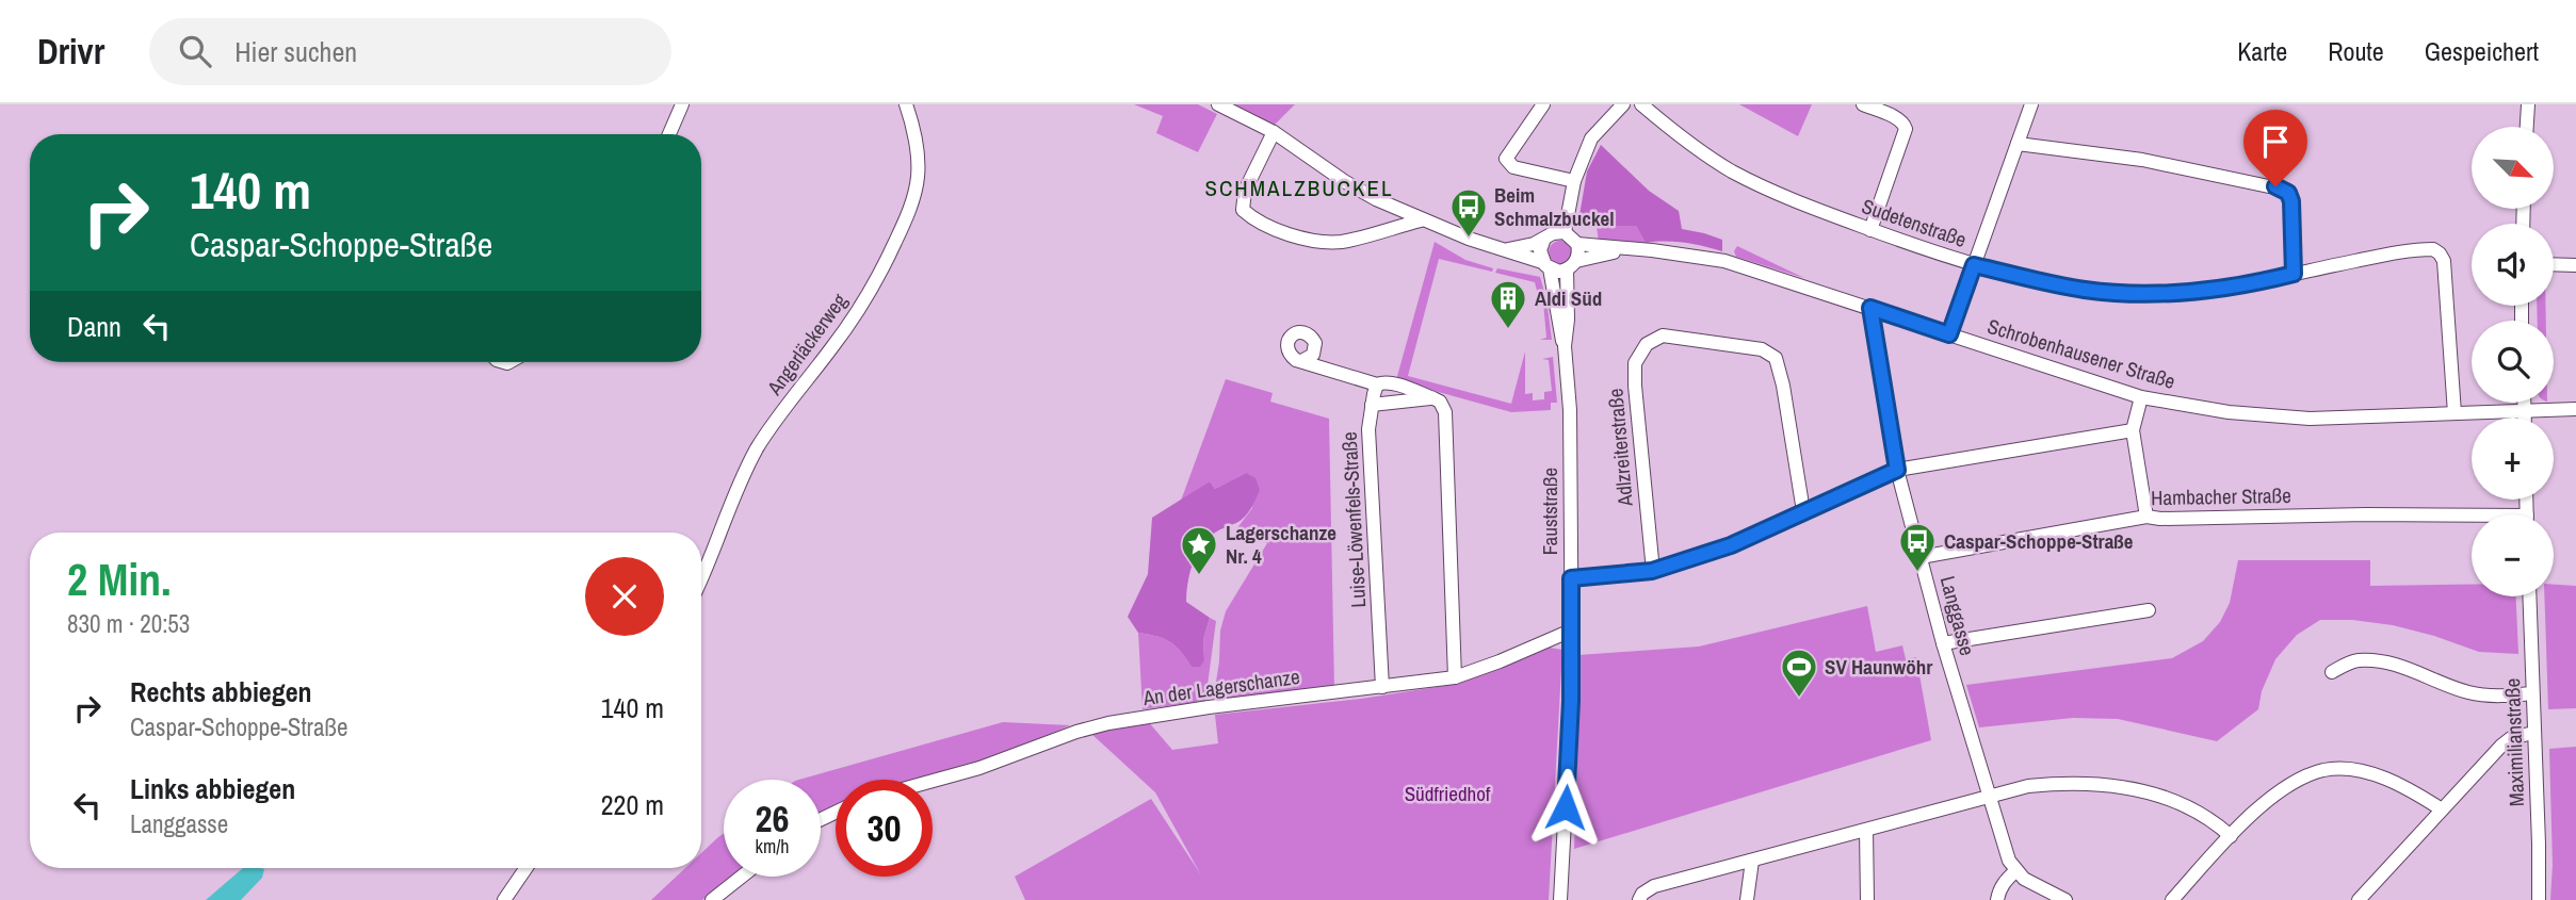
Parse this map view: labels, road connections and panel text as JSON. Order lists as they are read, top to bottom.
{
  "streets": {
    "street": [
      "Sudetenstraße",
      "Angerläckerweg",
      "Schrobenhausener Straße",
      "Adlzreiterstraße",
      "Hambacher Straße",
      "Fauststraße",
      "Luise-Löwenfels-Straße",
      "Langgasse",
      "An der Lagerschanze",
      "Maximilianstraße"
    ]
  },
  "crossings": [
    ["Sudetenstraße", "Schrobenhausener Straße"],
    ["Schrobenhausener Straße", "Fauststraße"],
    ["Schrobenhausener Straße", "Langgasse"],
    ["Hambacher Straße", "Langgasse"],
    ["Fauststraße", "An der Lagerschanze"],
    ["Luise-Löwenfels-Straße", "An der Lagerschanze"]
  ],
  "districts": ["SCHMALZBUCKEL"],
  "parks": ["Südfriedhof"],
  "places": {
    "bus stop": ["Beim Schmalzbuckel", "Caspar-Schoppe-Straße"],
    "building": ["Aldi Süd"],
    "place": ["Lagerschanze Nr. 4"],
    "sports": ["SV Haunwöhr"]
  },
  "north": "bottom right",
  "page": {
    "header": "Drivr",
    "search": "Hier suchen",
    "nav": ["Karte", "Route", "Gespeichert"],
    "map_buttons": ["+", "−"],
    "turn": ["140 m", "Caspar-Schoppe-Straße"],
    "then": "Dann",
    "heading": ["2 Min.", "830 m · 20:53"],
    "list": [
      {
        "name": "Rechts abbiegen",
        "note": "Caspar-Schoppe-Straße",
        "value": "140 m"
      },
      {
        "name": "Links abbiegen",
        "note": "Langgasse",
        "value": "220 m"
      }
    ],
    "speed": "26 km/h",
    "limit": "30"
  }
}
